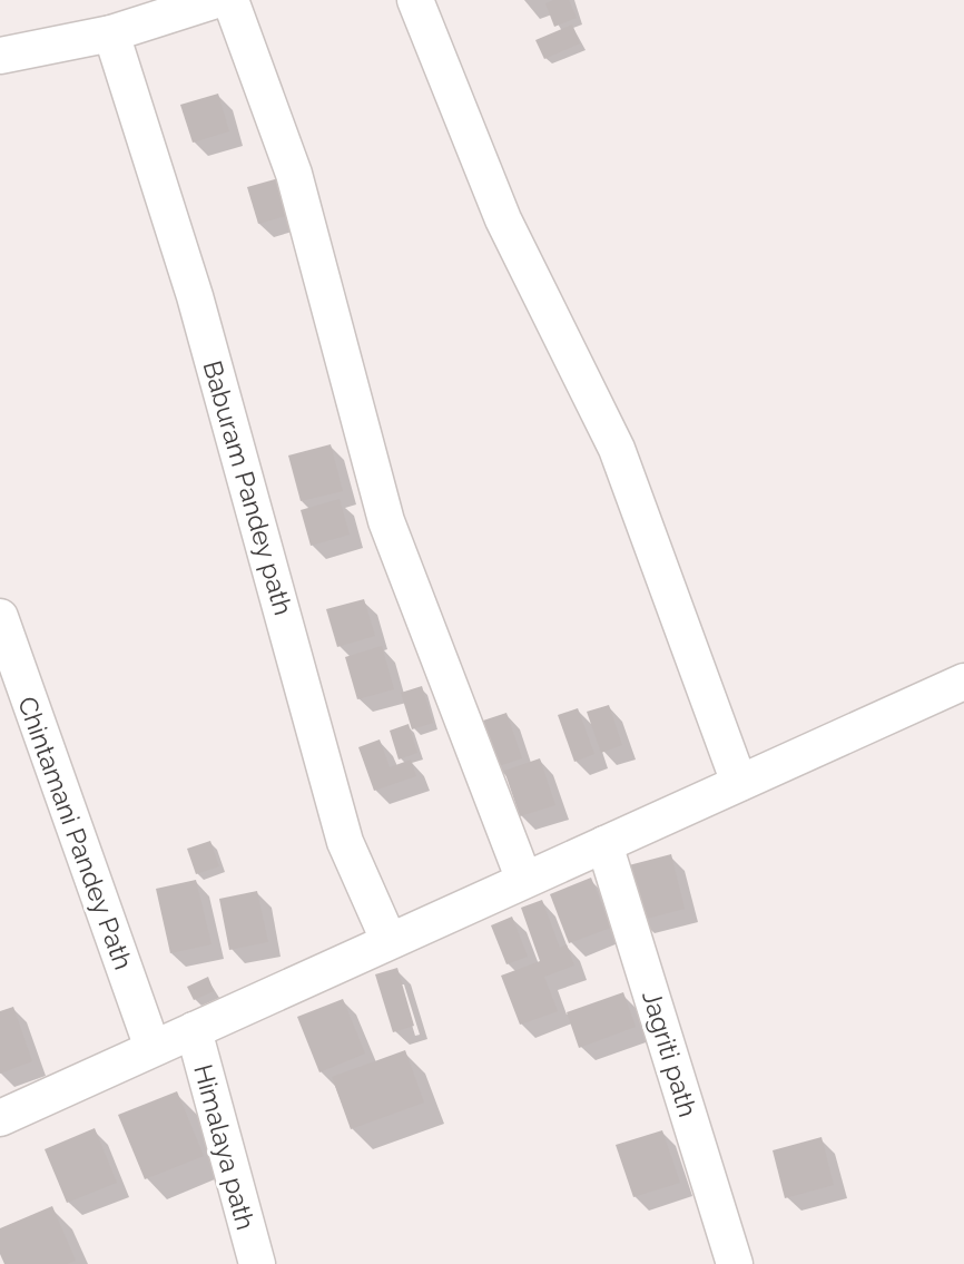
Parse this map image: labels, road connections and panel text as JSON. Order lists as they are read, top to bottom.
{
  "streets": {
    "street": [
      "Baburam Pandey path",
      "Chintamani Pandey Path",
      "Jagriti path",
      "Himalaya path"
    ]
  }
}
